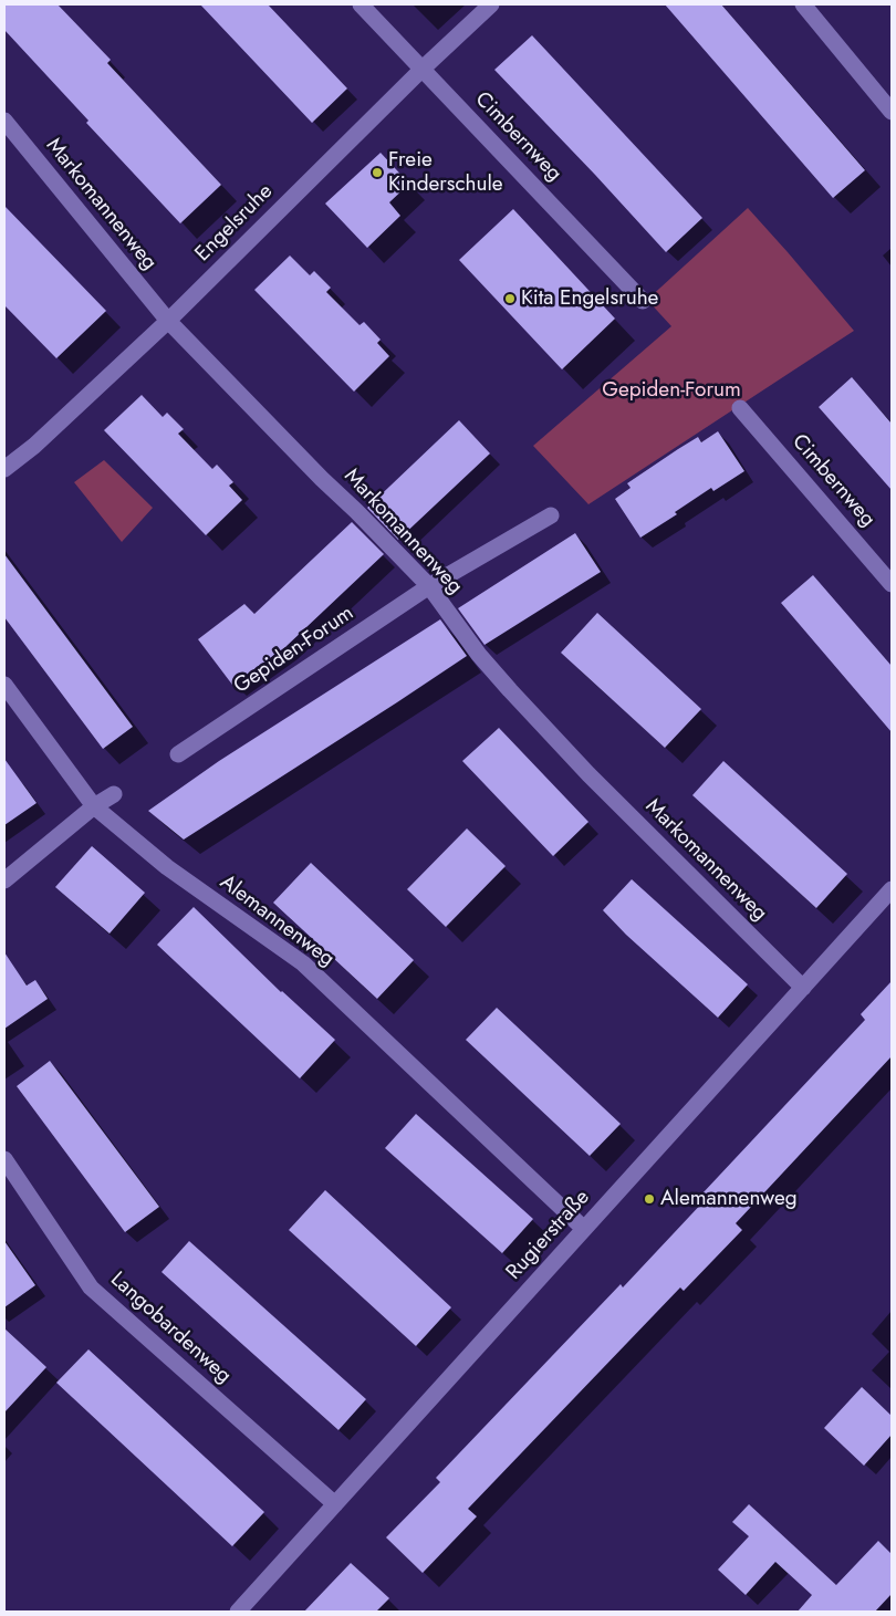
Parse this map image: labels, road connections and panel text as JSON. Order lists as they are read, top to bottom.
{
  "streets": {
    "street": [
      "Cimbernweg",
      "Markomannenweg",
      "Engelsruhe",
      "Gepiden-Forum",
      "Alemannenweg",
      "Rugierstraße",
      "Langobardenweg"
    ]
  },
  "crossings": [
    ["Cimbernweg", "Engelsruhe"],
    ["Markomannenweg", "Engelsruhe"],
    ["Markomannenweg", "Gepiden-Forum"],
    ["Markomannenweg", "Rugierstraße"],
    ["Alemannenweg", "Rugierstraße"],
    ["Rugierstraße", "Langobardenweg"]
  ],
  "parks": ["Gepiden-Forum"],
  "places": ["Freie Kinderschule", "Kita Engelsruhe", "Alemannenweg"]
}
